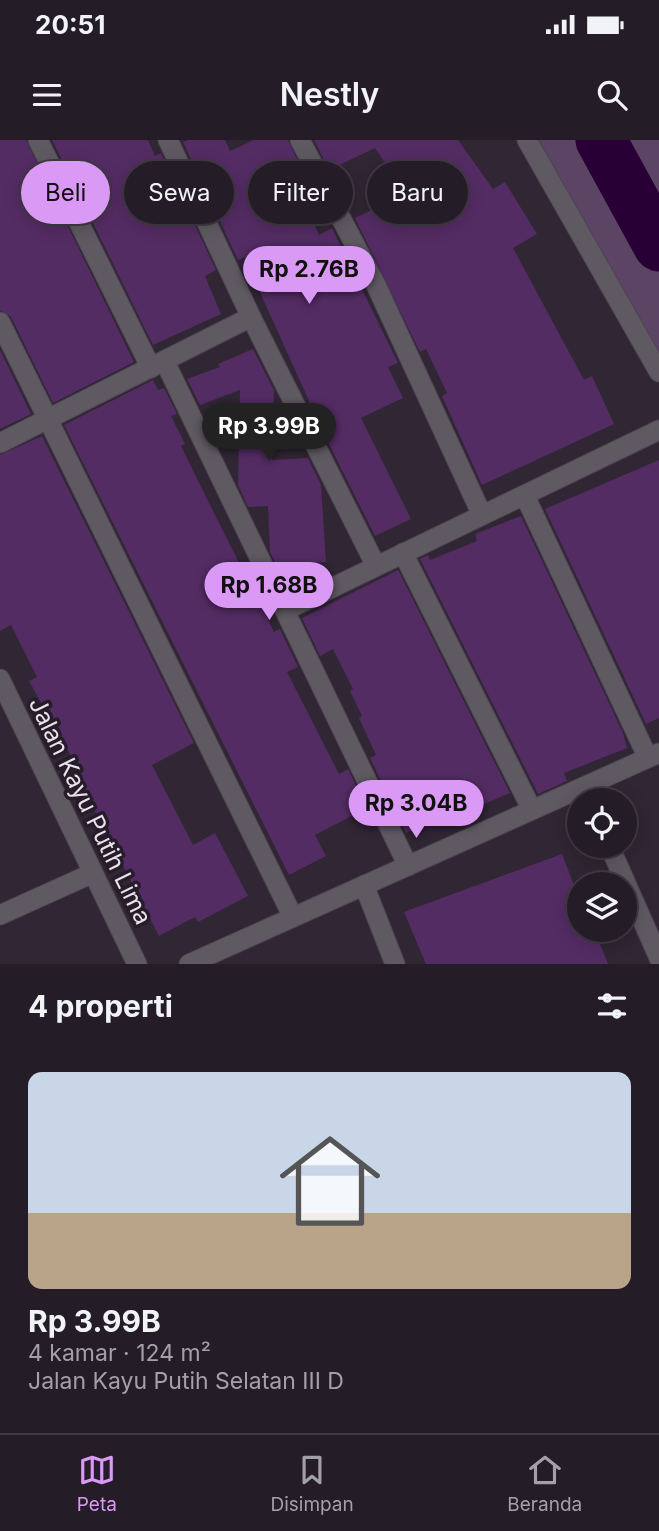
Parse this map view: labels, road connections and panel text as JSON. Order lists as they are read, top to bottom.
{
  "streets": {
    "street": ["Jalan Kayu Putih Lima"]
  },
  "page": {
    "status": "20:51",
    "header": "Nestly",
    "chip": [
      "Beli",
      "Sewa",
      "Filter",
      "Baru"
    ],
    "price": [
      "Rp 2.76B",
      "Rp 3.99B",
      "Rp 1.68B",
      "Rp 3.04B"
    ],
    "heading": "4 properti",
    "list": [
      {
        "name": "Rp 3.99B",
        "note": "4 kamar · 124 m² · Jalan Kayu Putih Selatan III D"
      }
    ],
    "tabs": ["Peta", "Disimpan", "Beranda"]
  }
}
